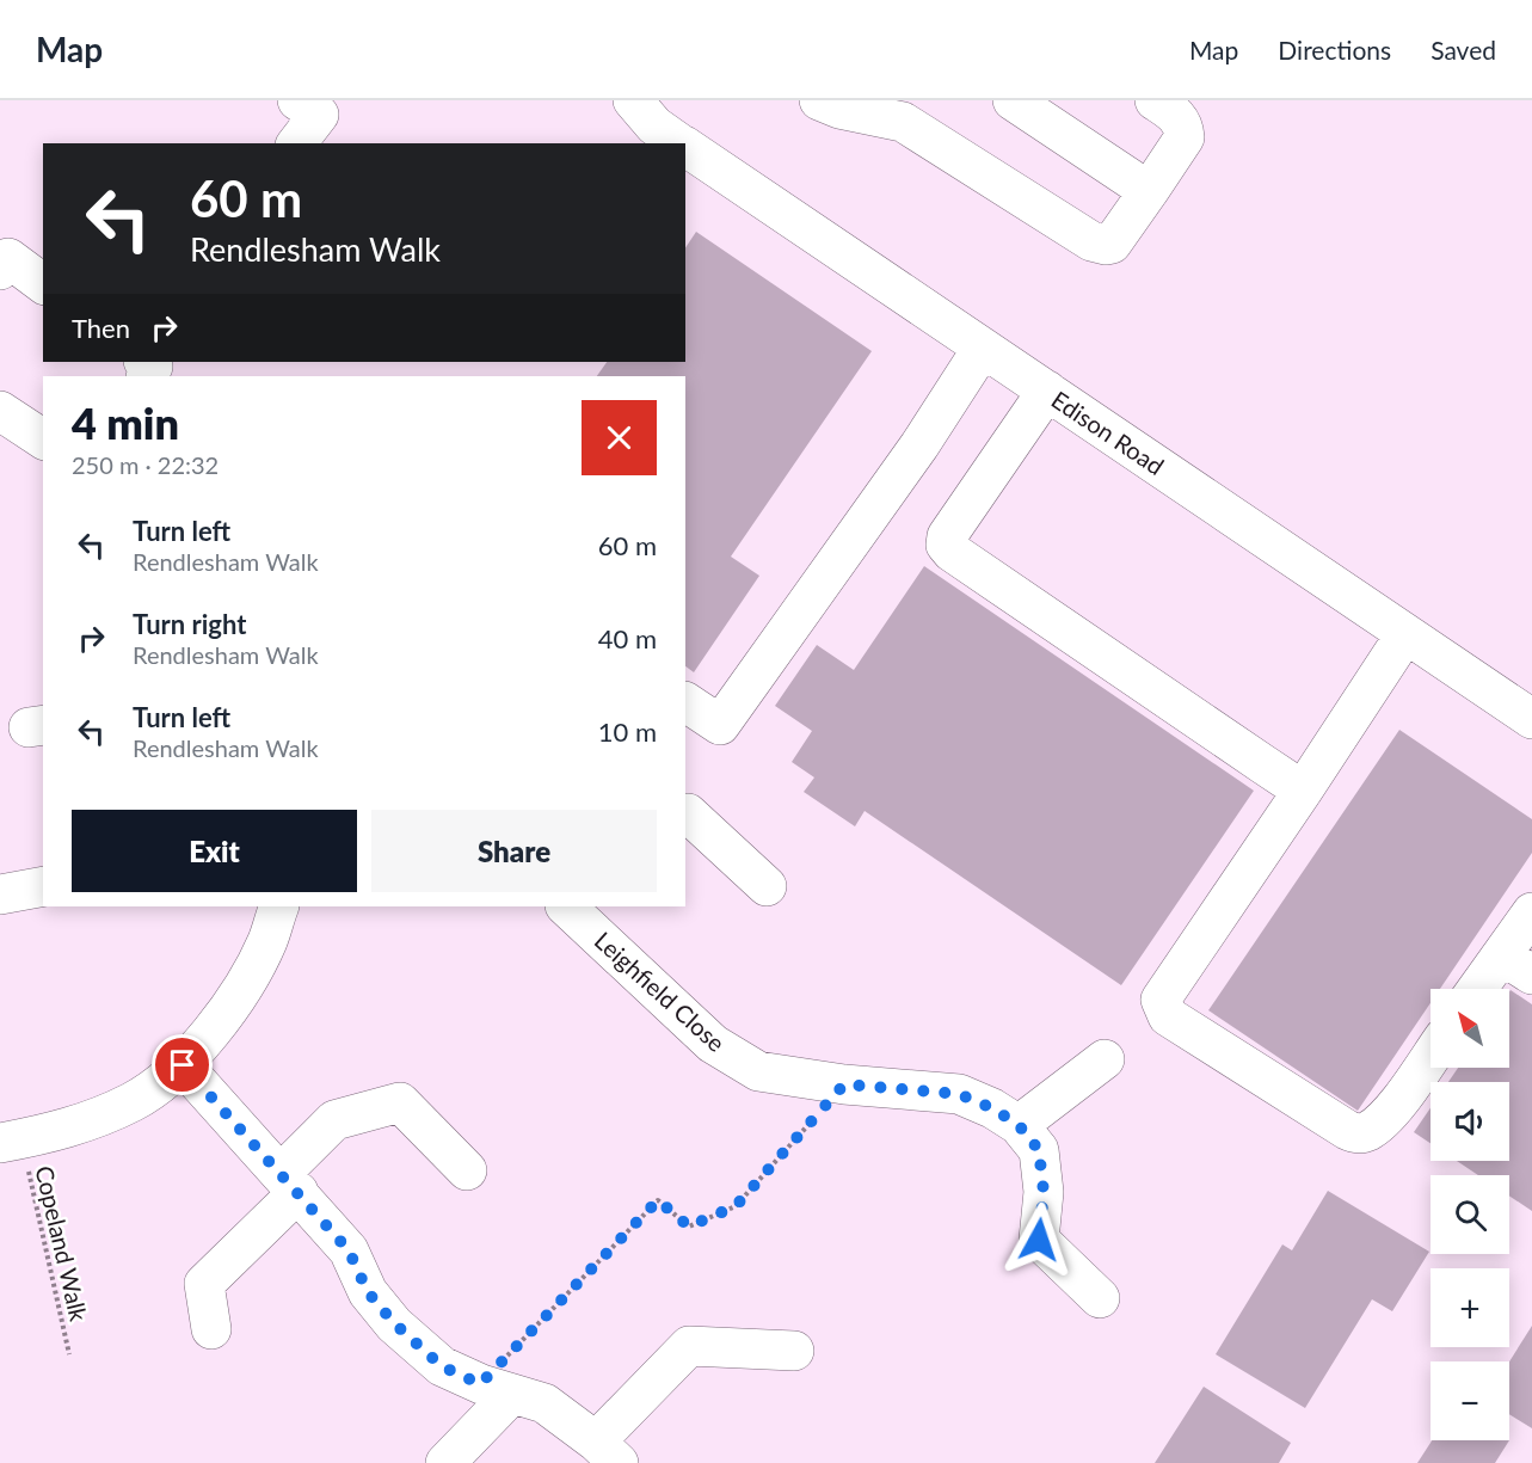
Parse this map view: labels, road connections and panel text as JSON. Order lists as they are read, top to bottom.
{
  "streets": {
    "street": ["Edison Road", "Leighfield Close"],
    "path": ["Copeland Walk"]
  },
  "north": "top left",
  "page": {
    "header": "Map",
    "nav": ["Map", "Directions", "Saved"],
    "turn": ["60 m", "Rendlesham Walk"],
    "then": "Then",
    "heading": ["4 min", "250 m · 22:32"],
    "list": [
      {
        "name": "Turn left",
        "note": "Rendlesham Walk",
        "value": "60 m"
      },
      {
        "name": "Turn right",
        "note": "Rendlesham Walk",
        "value": "40 m"
      },
      {
        "name": "Turn left",
        "note": "Rendlesham Walk",
        "value": "10 m"
      }
    ],
    "buttons": ["Exit", "Share"],
    "map_buttons": ["+", "−"]
  }
}
